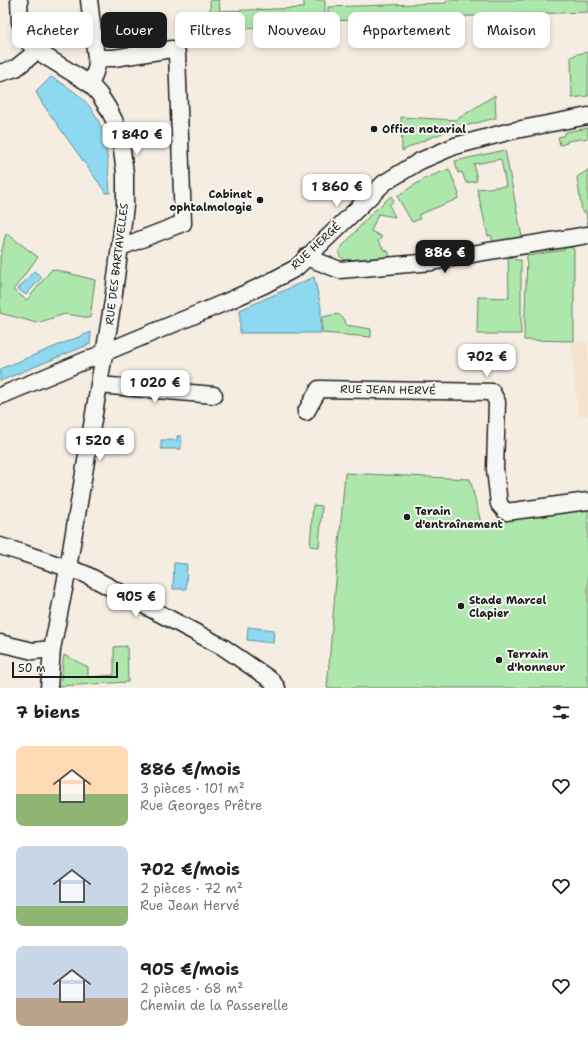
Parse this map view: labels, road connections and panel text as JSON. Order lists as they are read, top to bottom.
{
  "streets": {
    "street": ["RUE HERGÉ", "RUE DES BARTAVELLES", "RUE JEAN HERVÉ"]
  },
  "crossings": [
    ["RUE HERGÉ", "RUE DES BARTAVELLES"]
  ],
  "places": [
    "Office notarial",
    "Cabinet ophtalmologie",
    "Terain d'entraînement",
    "Stade Marcel Clapier",
    "Terrain d'honneur"
  ],
  "scale_bar": "50 m",
  "page": {
    "chip": [
      "Acheter",
      "Louer",
      "Filtres",
      "Nouveau",
      "Appartement",
      "Maison"
    ],
    "price": [
      "1 840 €",
      "1 860 €",
      "886 €",
      "702 €",
      "1 020 €",
      "1 520 €",
      "905 €"
    ],
    "scale": "50 m",
    "heading": "7 biens",
    "list": [
      {
        "name": "886 €/mois",
        "note": "3 pièces · 101 m² · Rue Georges Prêtre"
      },
      {
        "name": "702 €/mois",
        "note": "2 pièces · 72 m² · Rue Jean Hervé"
      },
      {
        "name": "905 €/mois",
        "note": "2 pièces · 68 m² · Chemin de la Passerelle"
      }
    ]
  }
}
